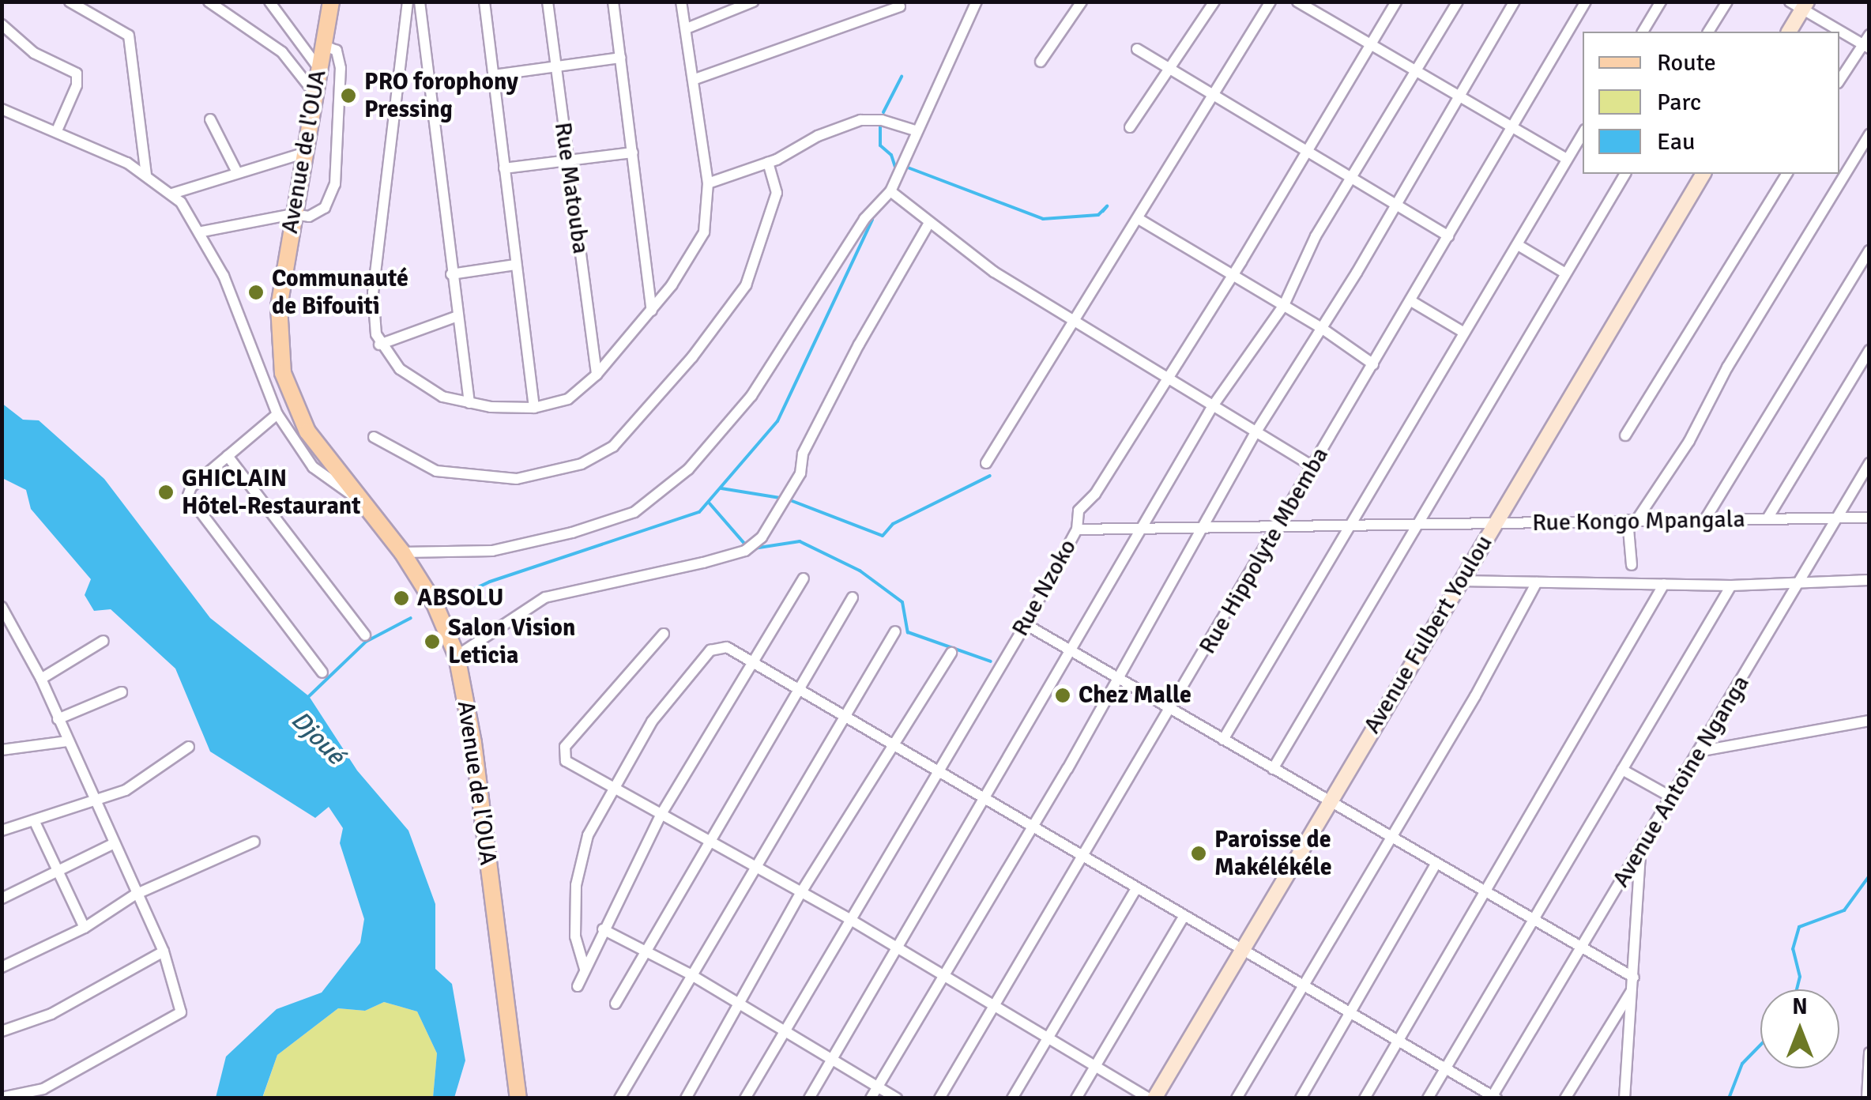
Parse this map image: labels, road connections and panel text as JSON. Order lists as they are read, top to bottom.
{
  "streets": {
    "main road": ["Avenue de l'OUA", "Avenue Fulbert Youlou"],
    "street": [
      "Rue Matouba",
      "Rue Kongo Mpangala",
      "Rue Hippolyte Mbemba",
      "Rue Nzoko",
      "Avenue Antoine Nganga"
    ]
  },
  "crossings": [
    ["Rue Kongo Mpangala", "Rue Hippolyte Mbemba"],
    ["Rue Kongo Mpangala", "Rue Nzoko"],
    ["Rue Kongo Mpangala", "Avenue Fulbert Youlou"],
    ["Rue Kongo Mpangala", "Avenue Antoine Nganga"]
  ],
  "water": ["Djoué"],
  "places": [
    "PRO forophony Pressing",
    "Communauté de Bifouiti",
    "GHICLAIN Hôtel-Restaurant",
    "ABSOLU",
    "Salon Vision Leticia",
    "Chez Malle",
    "Paroisse de Makélékéle"
  ],
  "legend": ["Route", "Parc", "Eau"],
  "north": "top"
}
